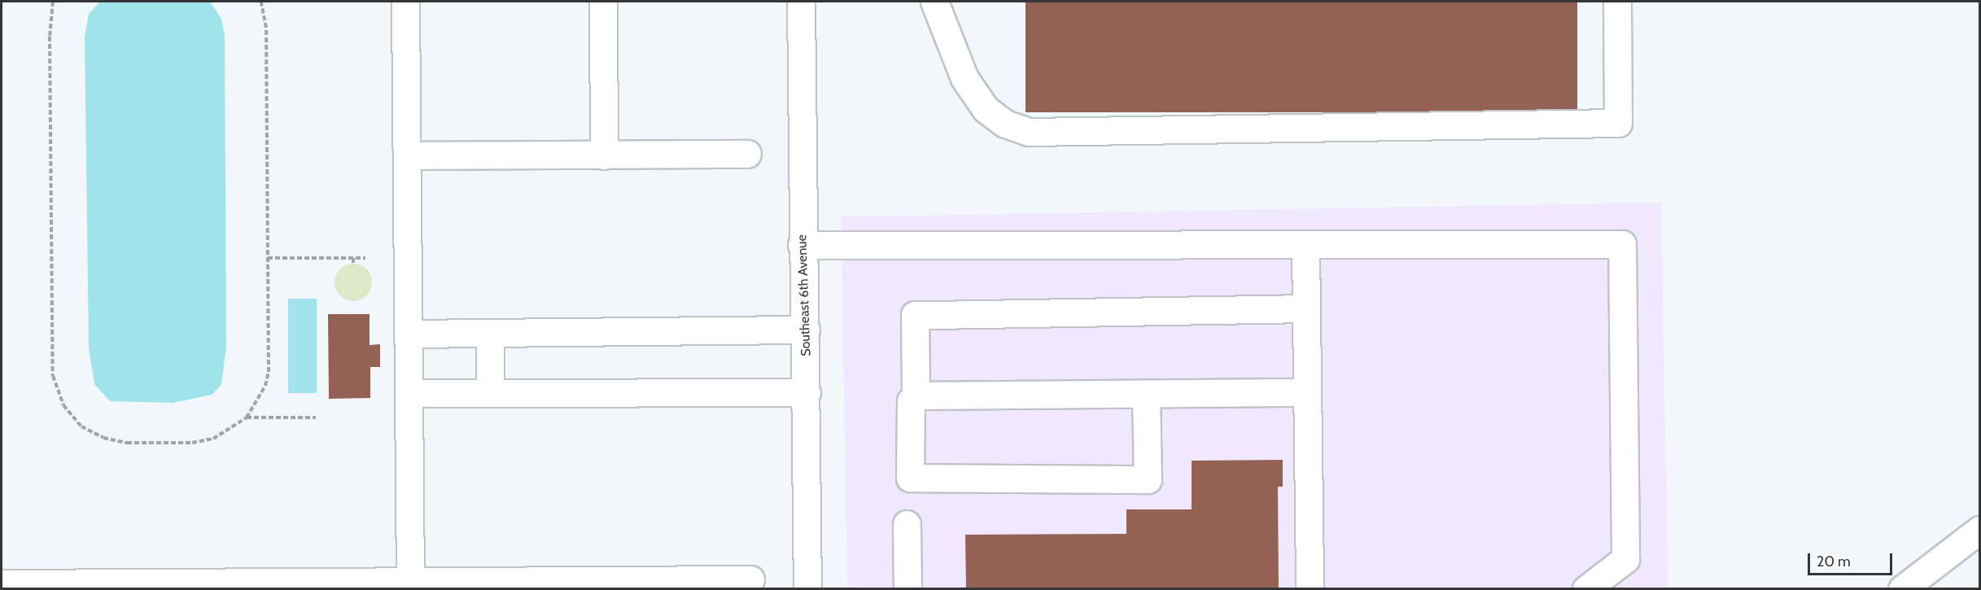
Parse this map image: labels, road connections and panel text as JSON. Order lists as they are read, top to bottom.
{
  "streets": {
    "main road": ["Southeast 6th Avenue"]
  },
  "scale_bar": "20 m"
}
